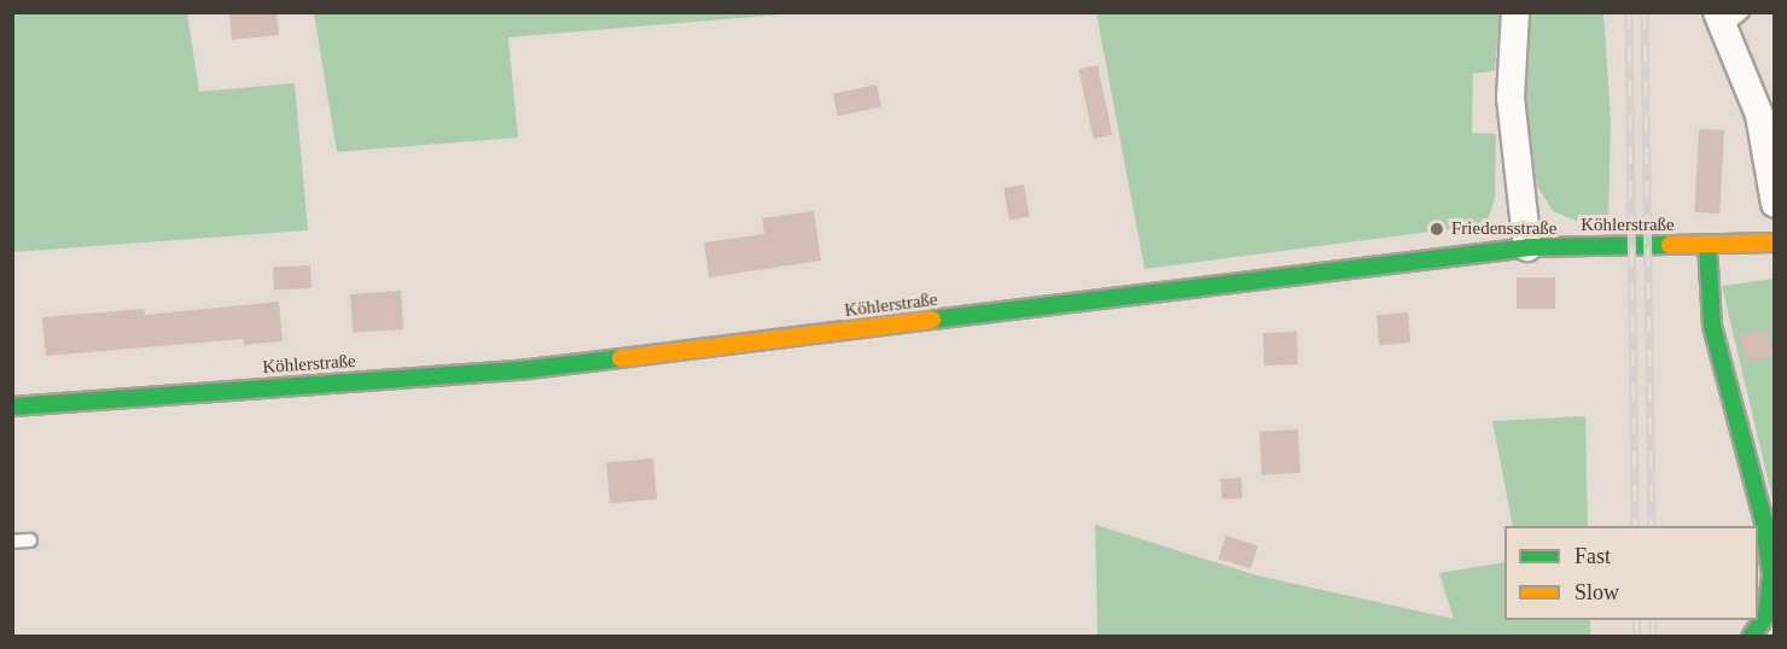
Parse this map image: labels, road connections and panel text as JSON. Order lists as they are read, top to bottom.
{
  "streets": {
    "street": ["Köhlerstraße"]
  },
  "places": ["Friedensstraße"],
  "legend": ["Fast", "Slow"]
}
